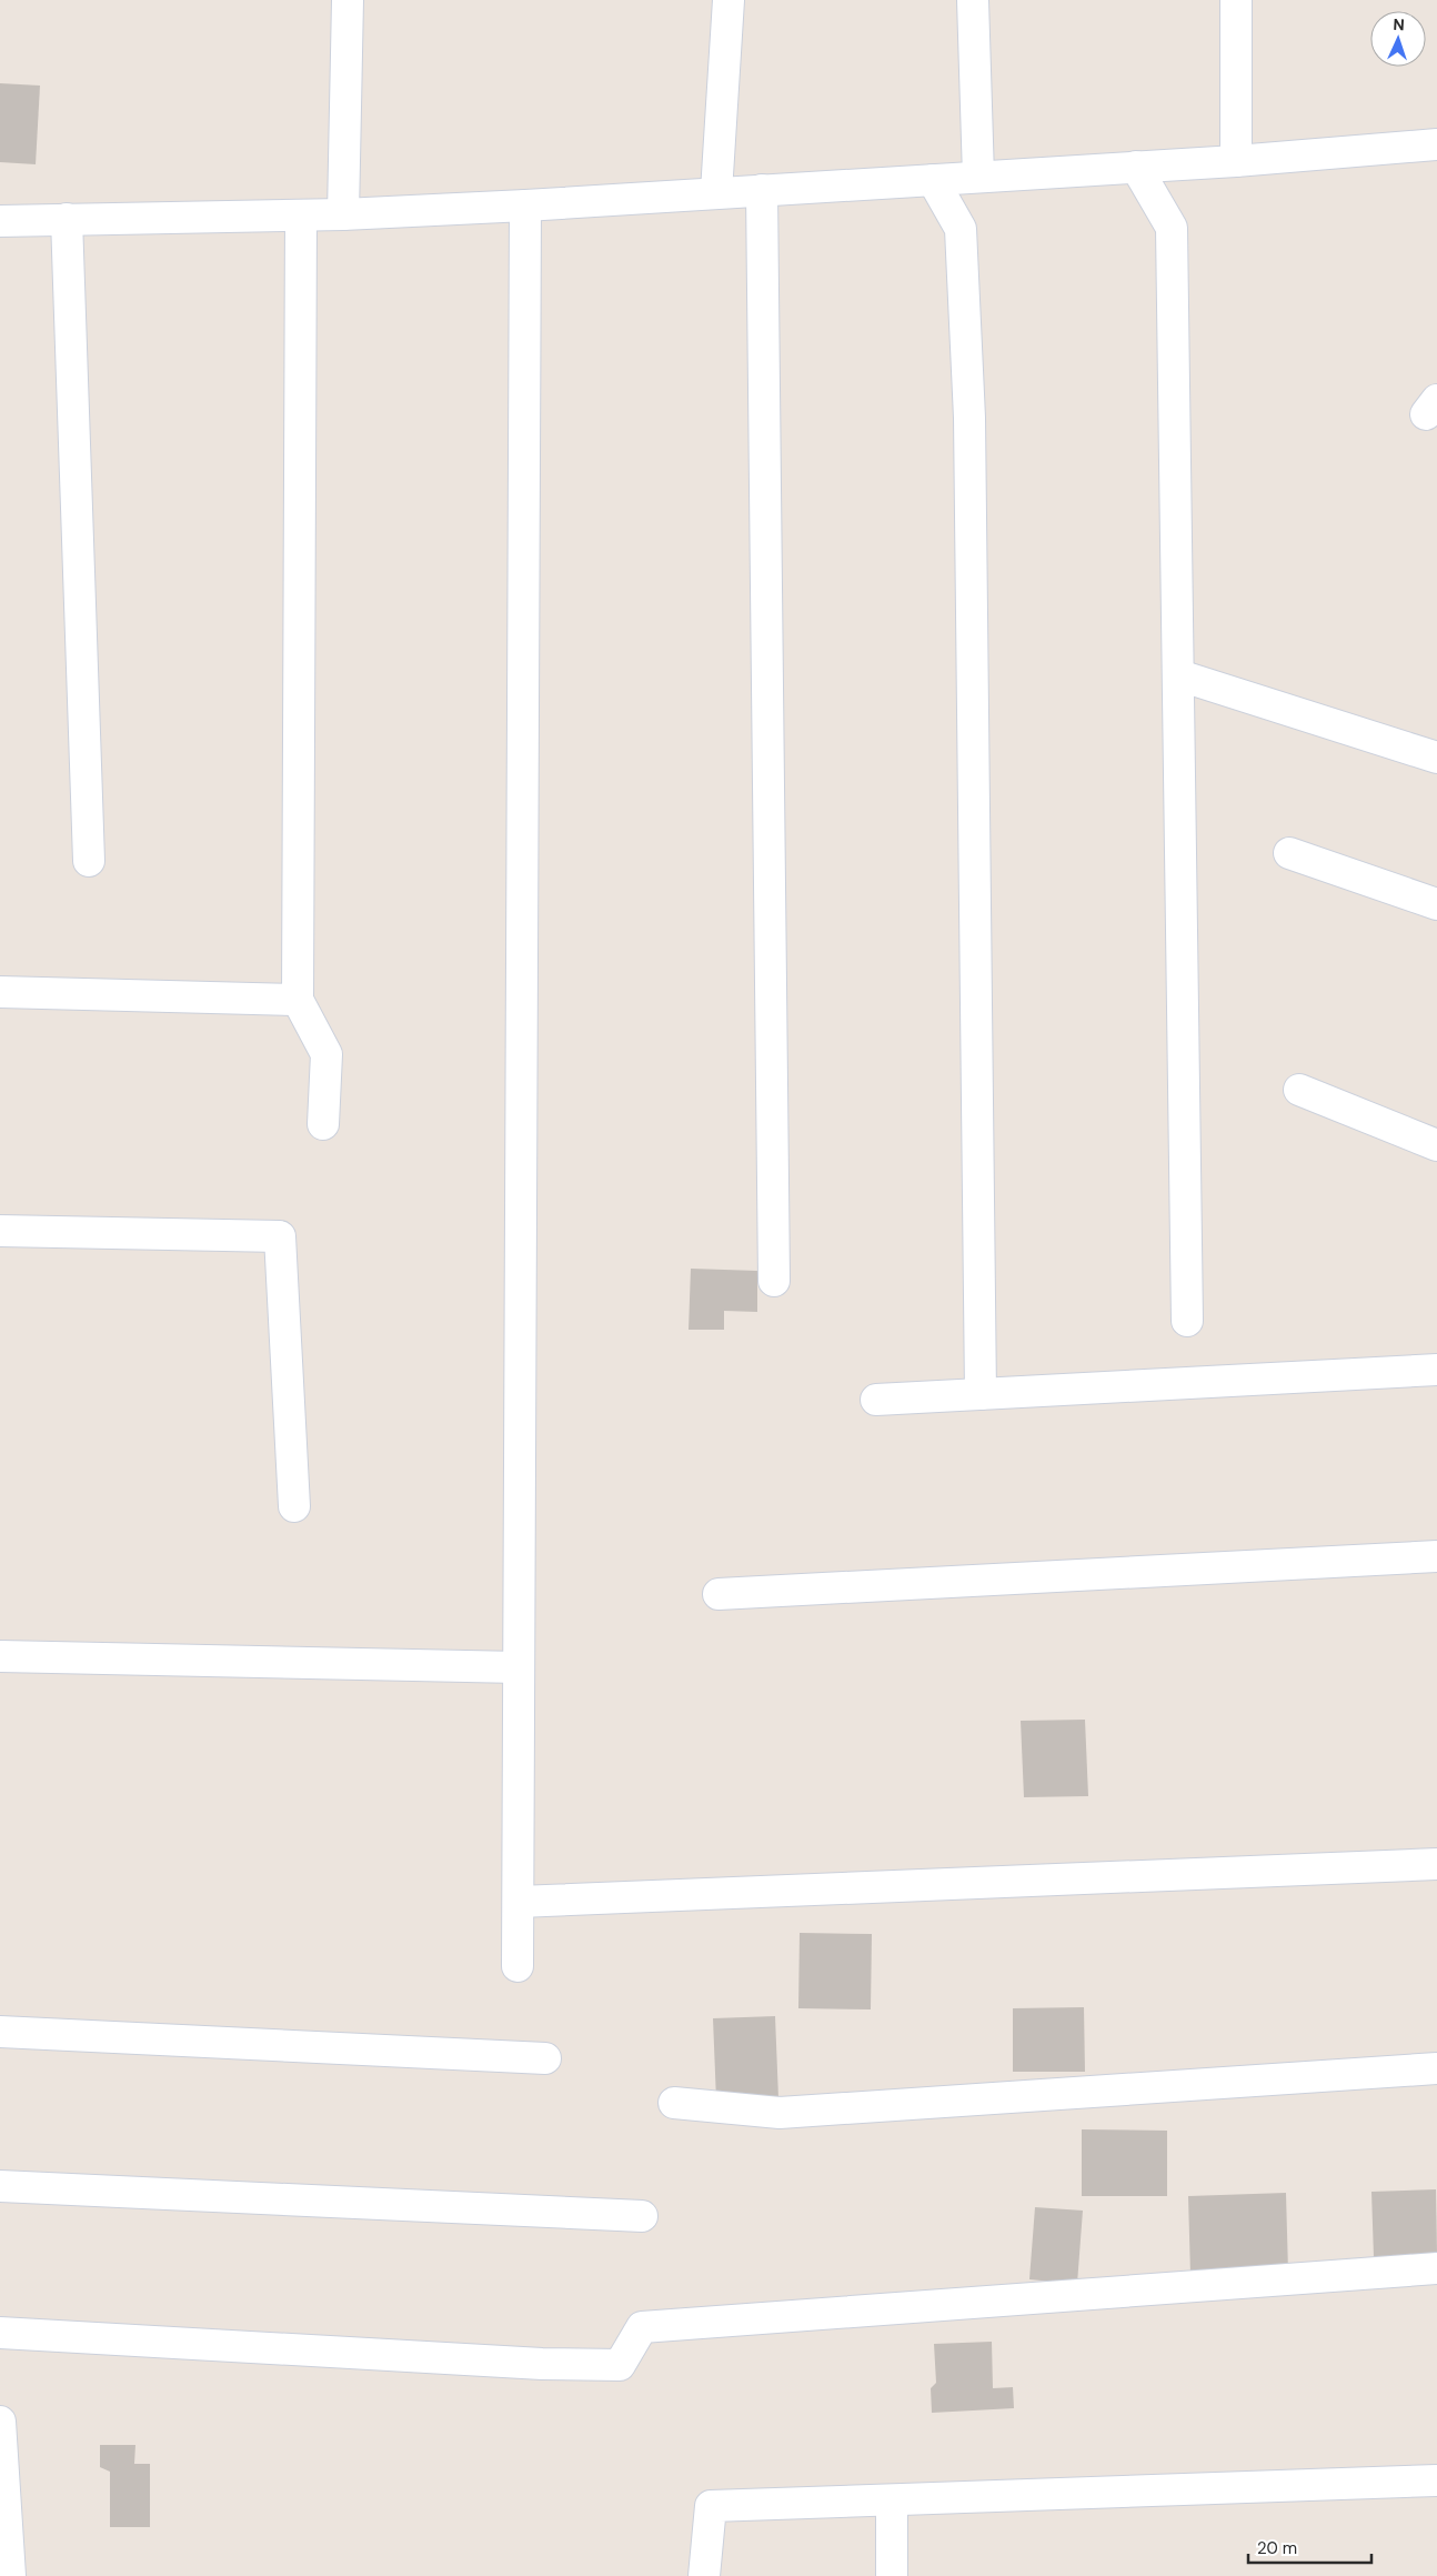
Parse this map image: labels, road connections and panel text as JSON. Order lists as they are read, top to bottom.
{
  "scale_bar": "20 m",
  "north": "top"
}
